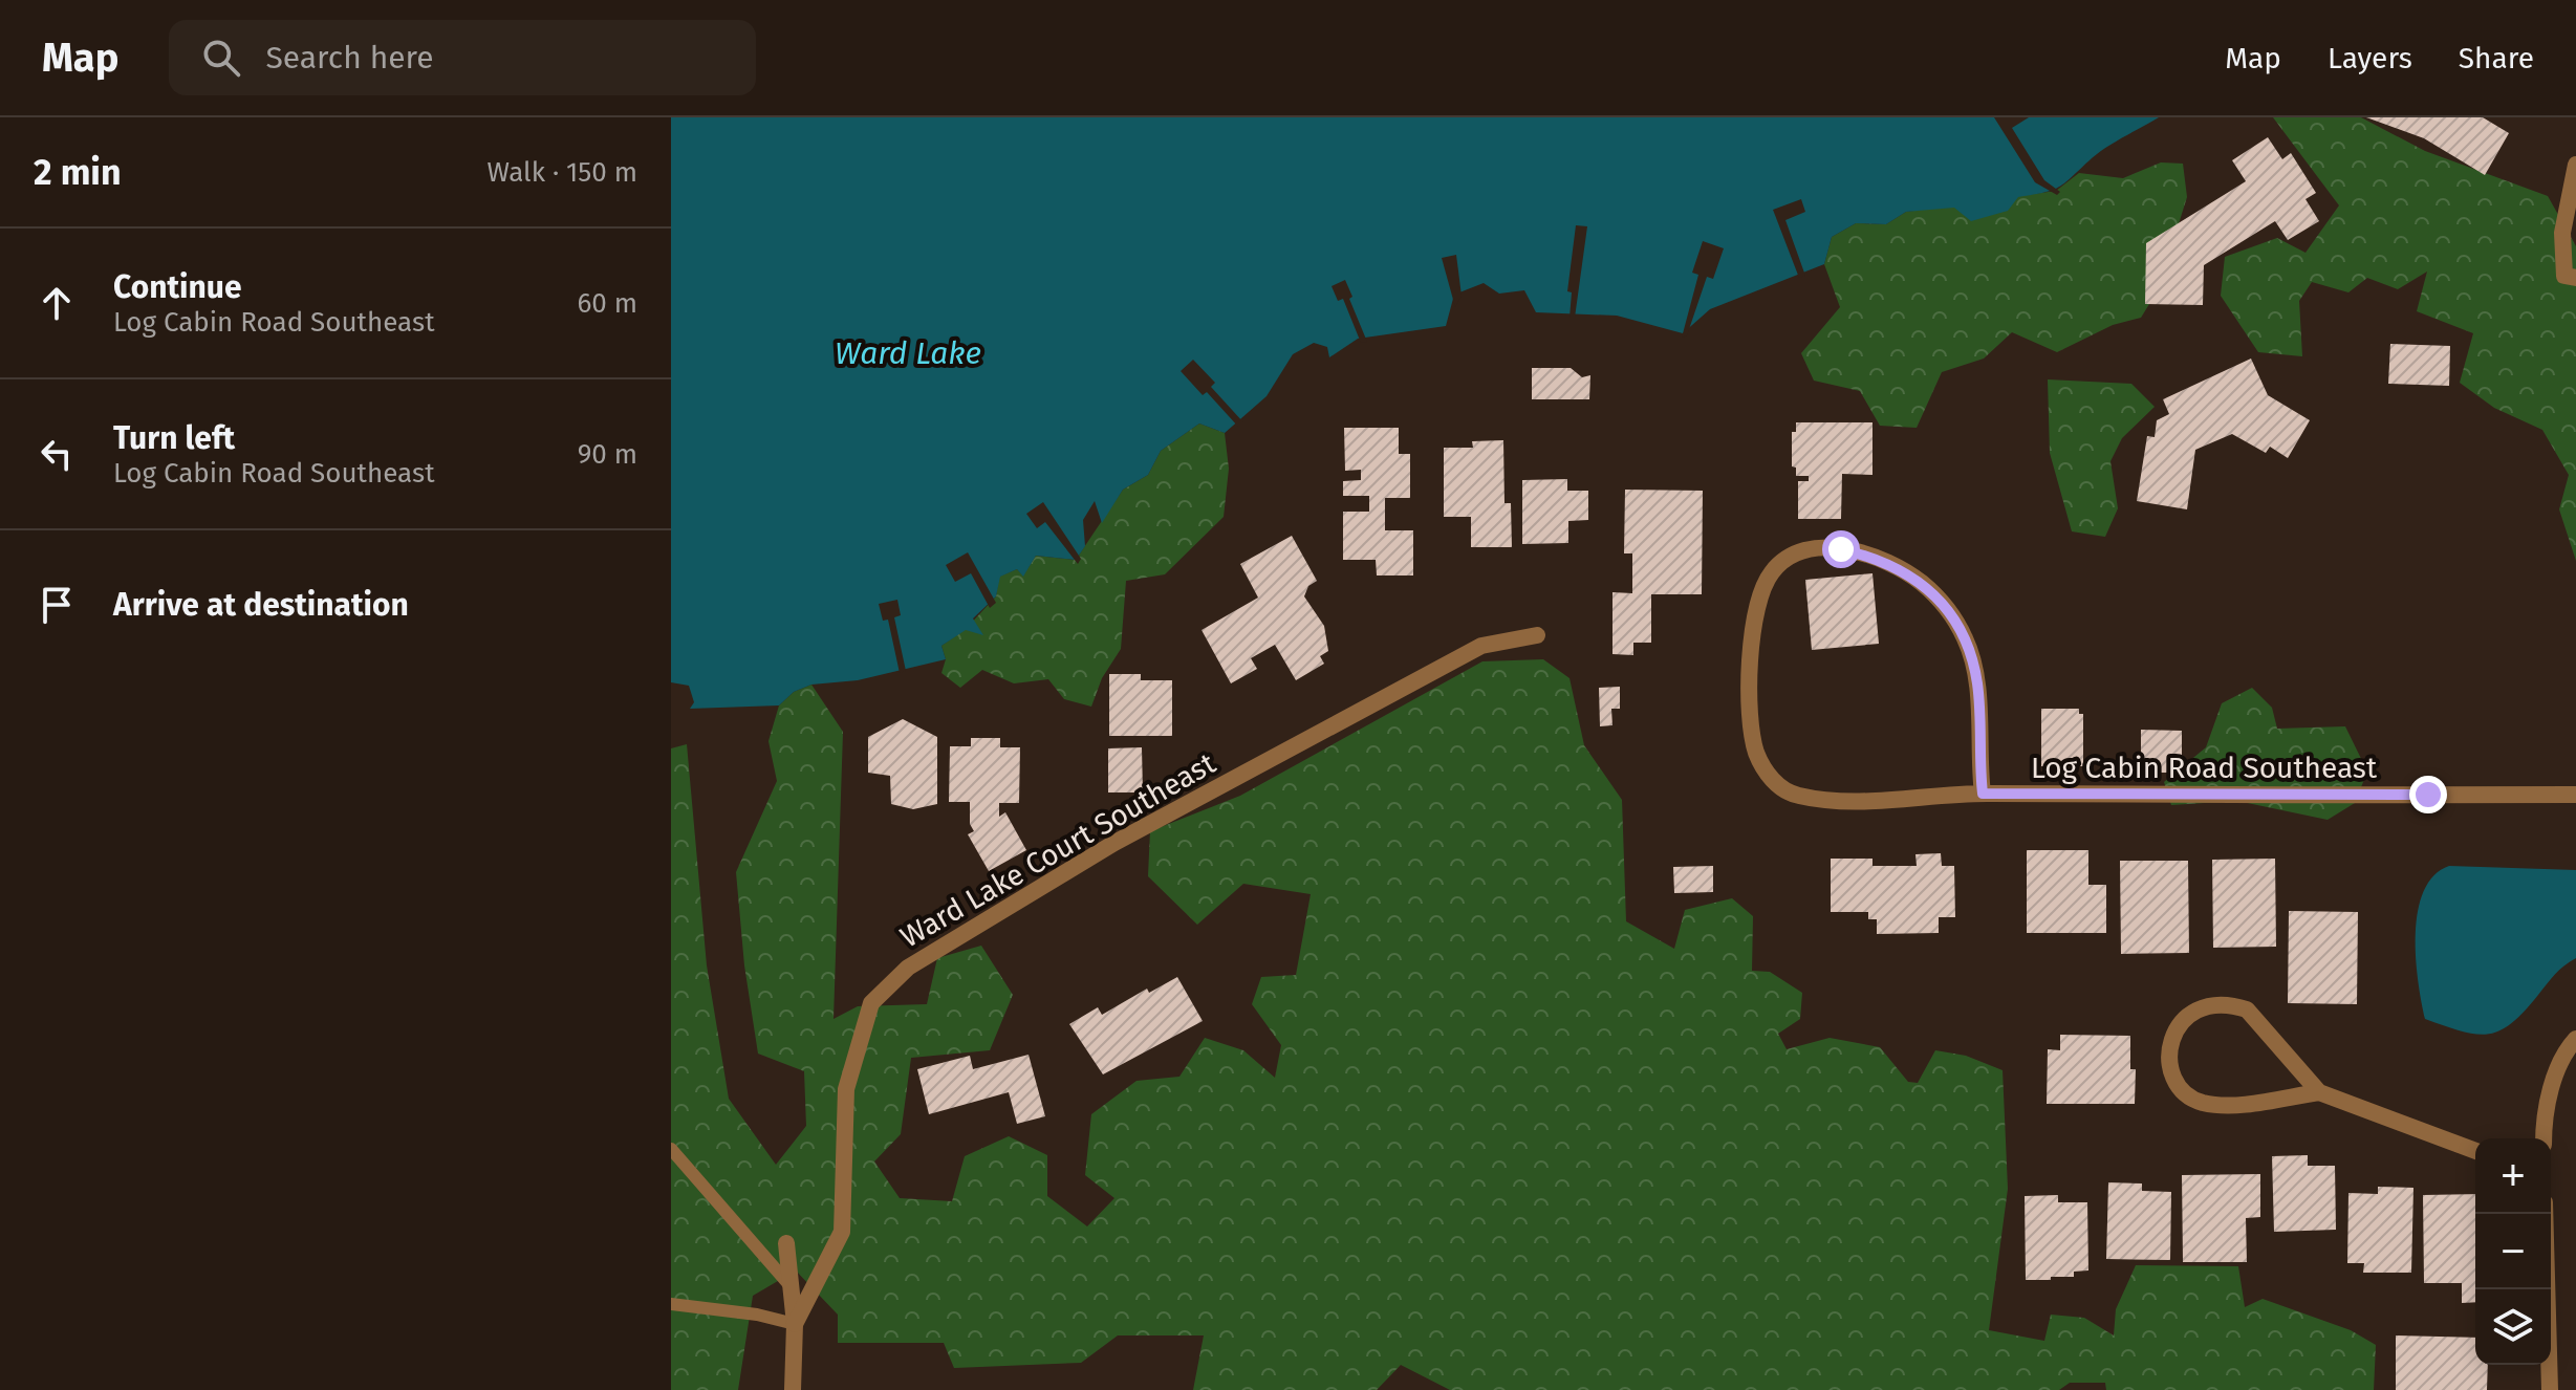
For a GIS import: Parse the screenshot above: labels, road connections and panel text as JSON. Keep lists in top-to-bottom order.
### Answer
{
  "streets": {
    "street": ["Log Cabin Road Southeast", "Ward Lake Court Southeast"]
  },
  "water": ["Ward Lake"],
  "page": {
    "header": "Map",
    "search": "Search here",
    "nav": ["Map", "Layers", "Share"],
    "heading": ["2 min", "Walk · 150 m"],
    "list": [
      ["Continue", "Log Cabin Road Southeast", "60 m"],
      ["Turn left", "Log Cabin Road Southeast", "90 m"],
      "Arrive at destination"
    ],
    "map_buttons": ["+", "−"]
  }
}
